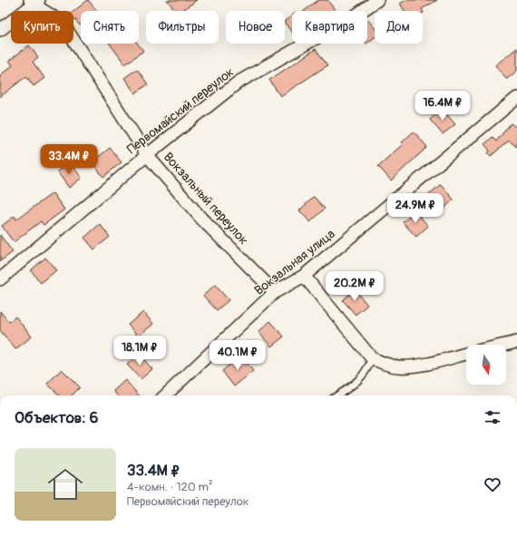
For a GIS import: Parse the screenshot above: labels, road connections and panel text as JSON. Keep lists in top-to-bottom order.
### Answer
{
  "streets": {
    "street": ["Первомайский переулок", "Вокзальный переулок", "Вокзальная улица"]
  },
  "crossings": [
    ["Первомайский переулок", "Вокзальный переулок"],
    ["Вокзальный переулок", "Вокзальная улица"]
  ],
  "north": "bottom",
  "page": {
    "chip": [
      "Купить",
      "Снять",
      "Фильтры",
      "Новое",
      "Квартира",
      "Дом"
    ],
    "price": [
      "16.4M ₽",
      "33.4M ₽",
      "24.9M ₽",
      "20.2M ₽",
      "18.1M ₽",
      "40.1M ₽"
    ],
    "heading": "Объектов: 6",
    "list": [
      {
        "name": "33.4M ₽",
        "note": "4-комн. · 120 m² · Первомайский переулок"
      }
    ]
  }
}
